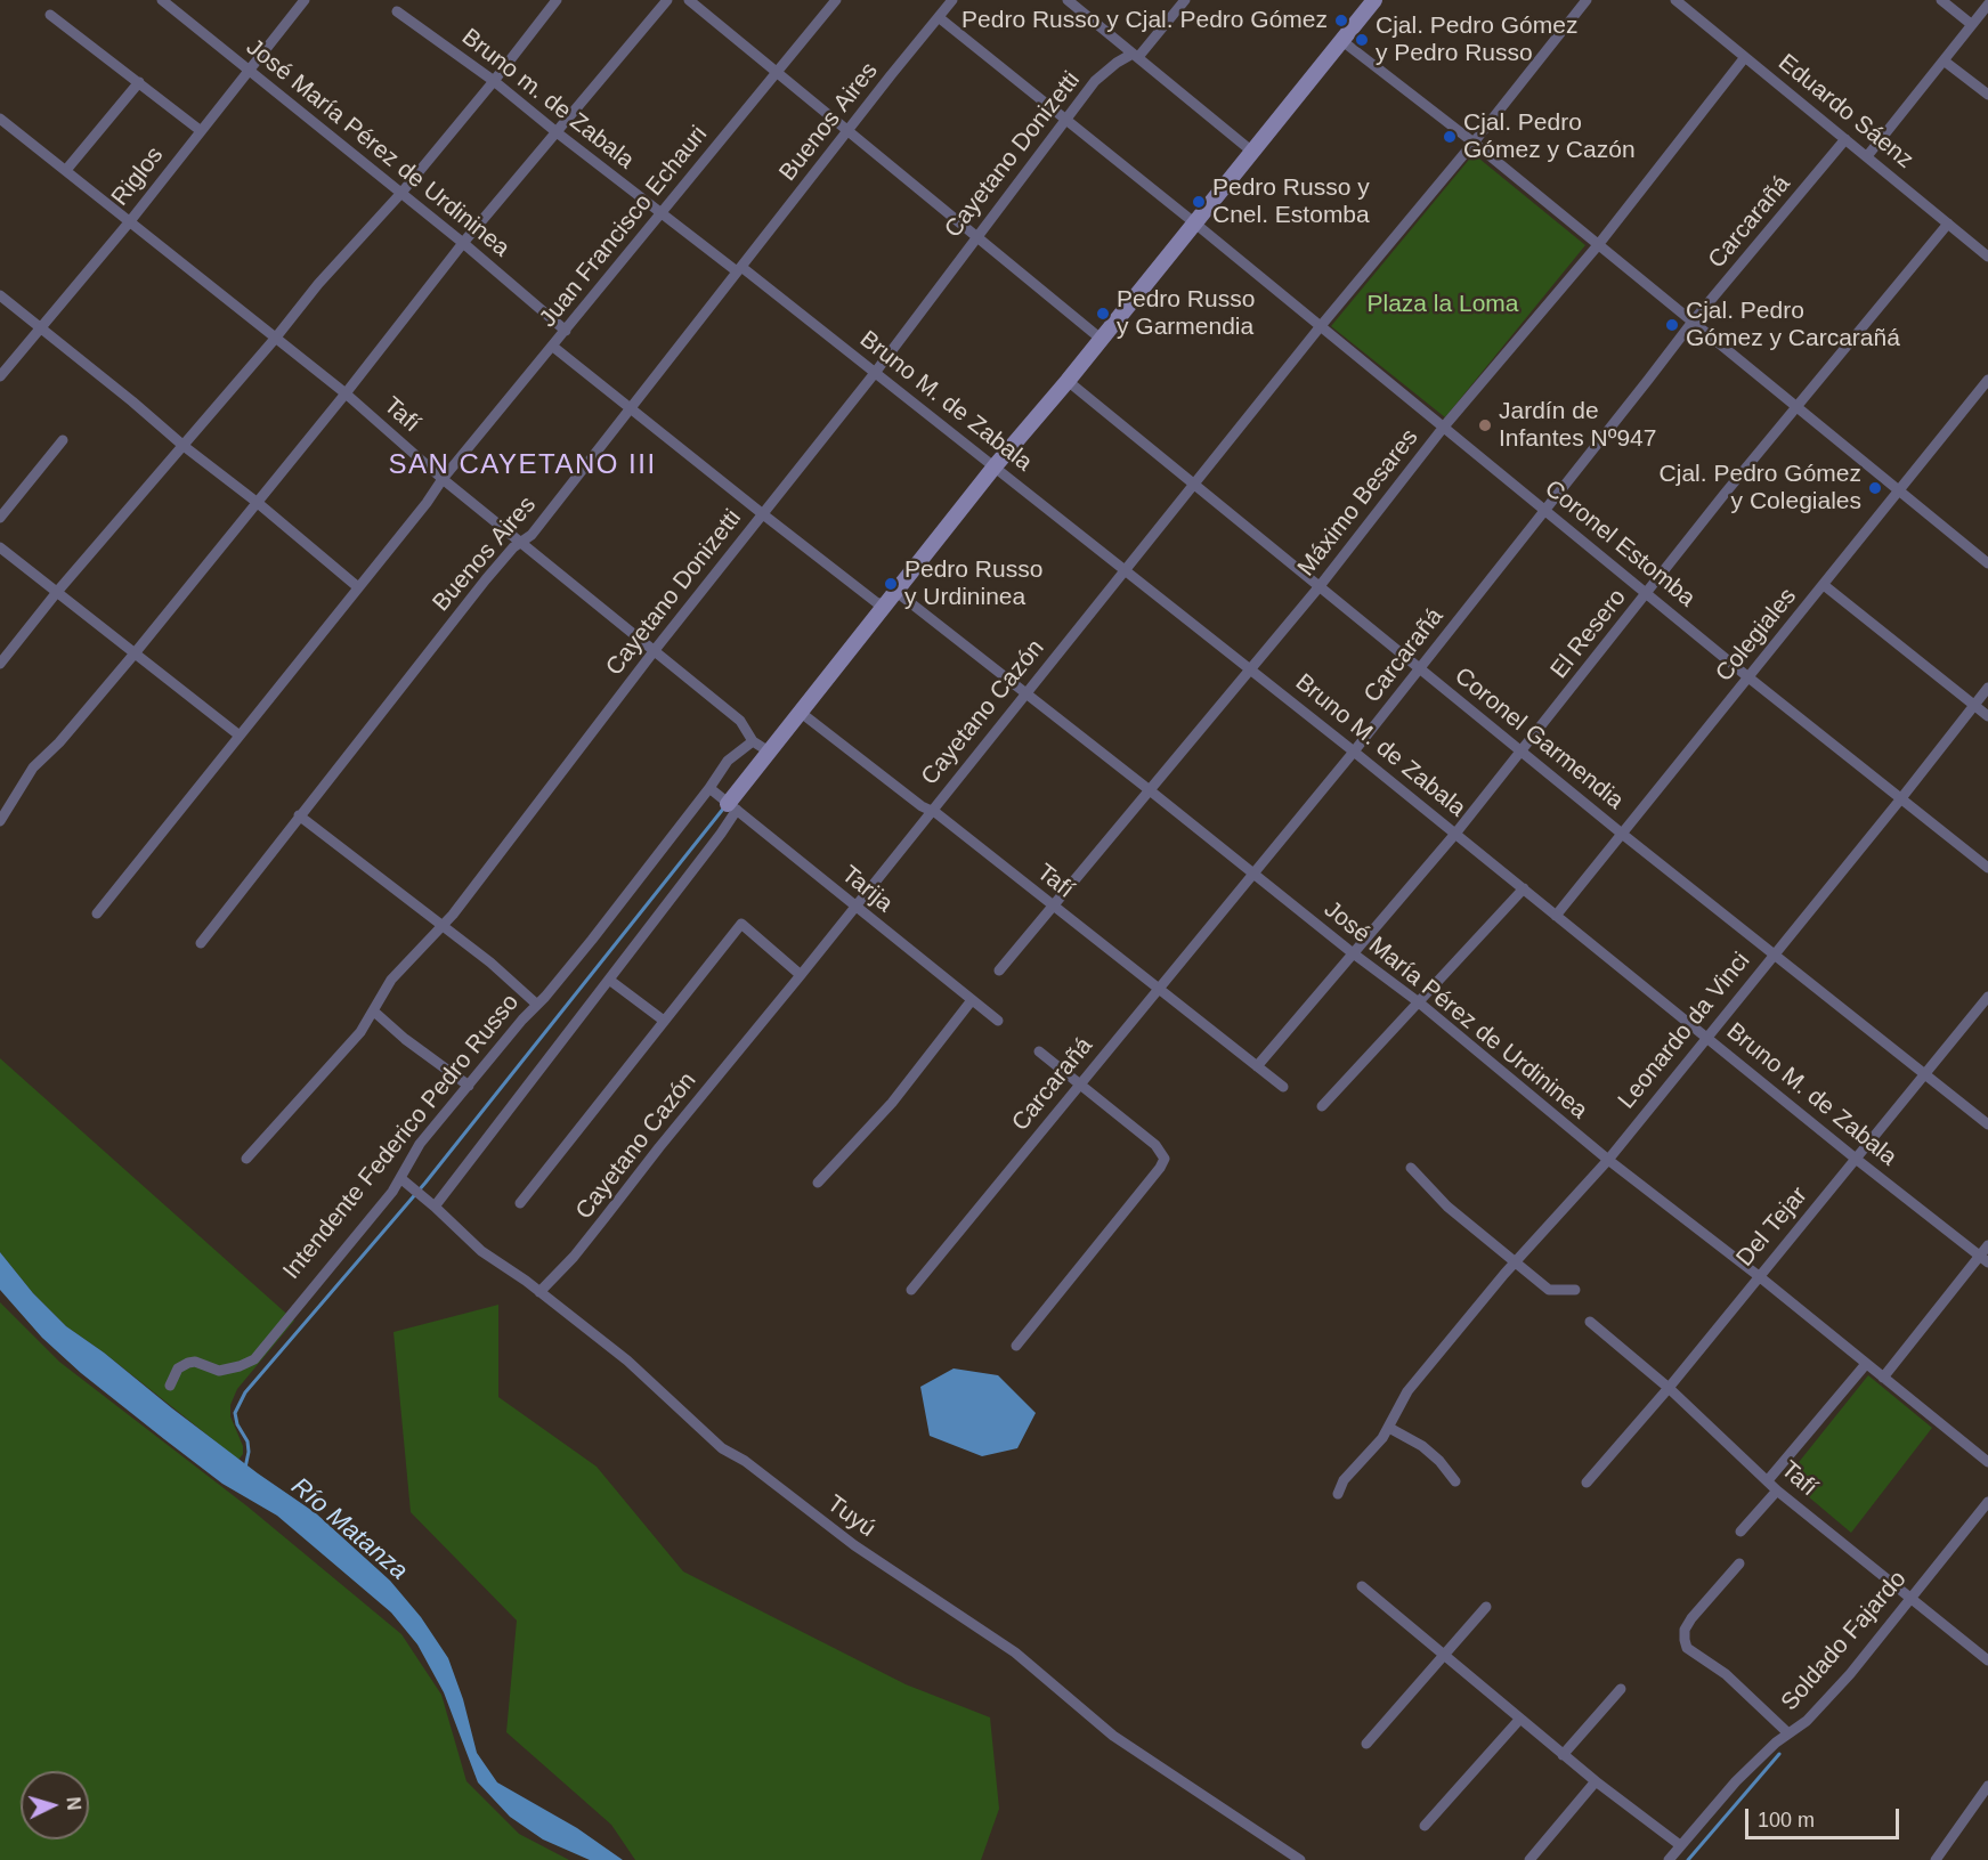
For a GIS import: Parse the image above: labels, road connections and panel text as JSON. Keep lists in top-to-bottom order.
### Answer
{
  "streets": {
    "street": [
      "Bruno m. de Zabala",
      "Eduardo Sáenz",
      "Buenos Aires",
      "José María Pérez de Urdininea",
      "Cayetano Donizetti",
      "Riglos",
      "Carcarañá",
      "Juan Francisco Echauri",
      "Bruno M. de Zabala",
      "Tafí",
      "Máximo Besares",
      "Coronel Estomba",
      "El Resero",
      "Colegiales",
      "Cayetano Cazón",
      "Coronel Garmendia",
      "Tarija",
      "Leonardo da Vinci",
      "Intendente Federico Pedro Russo",
      "Del Tejar",
      "Tuyú",
      "Soldado Fajardo"
    ]
  },
  "crossings": [
    ["Bruno m. de Zabala", "Buenos Aires"],
    ["Bruno m. de Zabala", "Juan Francisco Echauri"],
    ["Bruno m. de Zabala", "Bruno M. de Zabala"],
    ["Eduardo Sáenz", "Carcarañá"],
    ["Eduardo Sáenz", "Máximo Besares"],
    ["Eduardo Sáenz", "El Resero"],
    ["Buenos Aires", "Bruno M. de Zabala"],
    ["Buenos Aires", "Tafí"],
    ["Buenos Aires", "Coronel Estomba"],
    ["José María Pérez de Urdininea", "Riglos"],
    ["José María Pérez de Urdininea", "Carcarañá"],
    ["José María Pérez de Urdininea", "Juan Francisco Echauri"],
    ["José María Pérez de Urdininea", "Máximo Besares"],
    ["José María Pérez de Urdininea", "El Resero"],
    ["José María Pérez de Urdininea", "Cayetano Cazón"],
    ["José María Pérez de Urdininea", "Leonardo da Vinci"],
    ["José María Pérez de Urdininea", "Del Tejar"],
    ["Cayetano Donizetti", "Bruno M. de Zabala"],
    ["Cayetano Donizetti", "Tafí"],
    ["Cayetano Donizetti", "Coronel Estomba"],
    ["Riglos", "Tafí"],
    ["Carcarañá", "Bruno M. de Zabala"],
    ["Carcarañá", "Tafí"],
    ["Carcarañá", "Coronel Estomba"],
    ["Carcarañá", "Coronel Garmendia"],
    ["Juan Francisco Echauri", "Tafí"],
    ["Bruno M. de Zabala", "Máximo Besares"],
    ["Bruno M. de Zabala", "El Resero"],
    ["Bruno M. de Zabala", "Colegiales"],
    ["Bruno M. de Zabala", "Cayetano Cazón"],
    ["Bruno M. de Zabala", "Leonardo da Vinci"],
    ["Bruno M. de Zabala", "Del Tejar"],
    ["Tafí", "Máximo Besares"],
    ["Tafí", "El Resero"],
    ["Tafí", "Cayetano Cazón"],
    ["Tafí", "Intendente Federico Pedro Russo"],
    ["Tafí", "Del Tejar"],
    ["Tafí", "Soldado Fajardo"],
    ["Máximo Besares", "Coronel Estomba"],
    ["Máximo Besares", "Coronel Garmendia"],
    ["Coronel Estomba", "El Resero"],
    ["Coronel Estomba", "Colegiales"],
    ["Coronel Estomba", "Cayetano Cazón"],
    ["Coronel Estomba", "Leonardo da Vinci"],
    ["El Resero", "Coronel Garmendia"],
    ["Colegiales", "Coronel Garmendia"],
    ["Cayetano Cazón", "Coronel Garmendia"],
    ["Cayetano Cazón", "Tarija"],
    ["Cayetano Cazón", "Tuyú"],
    ["Coronel Garmendia", "Leonardo da Vinci"],
    ["Coronel Garmendia", "Del Tejar"],
    ["Tarija", "Intendente Federico Pedro Russo"],
    ["Intendente Federico Pedro Russo", "Tuyú"]
  ],
  "districts": ["SAN CAYETANO III"],
  "water": ["Río Matanza"],
  "parks": ["Plaza la Loma"],
  "places": [
    "Pedro Russo y Cjal. Pedro Gómez",
    "Cjal. Pedro Gómez y Pedro Russo",
    "Cjal. Pedro Gómez y Cazón",
    "Pedro Russo y Cnel. Estomba",
    "Pedro Russo y Garmendia",
    "Cjal. Pedro Gómez y Carcarañá",
    "Jardín de Infantes Nº947",
    "Cjal. Pedro Gómez y Colegiales",
    "Pedro Russo y Urdininea"
  ],
  "scale_bar": "100 m",
  "north": "right"
}
